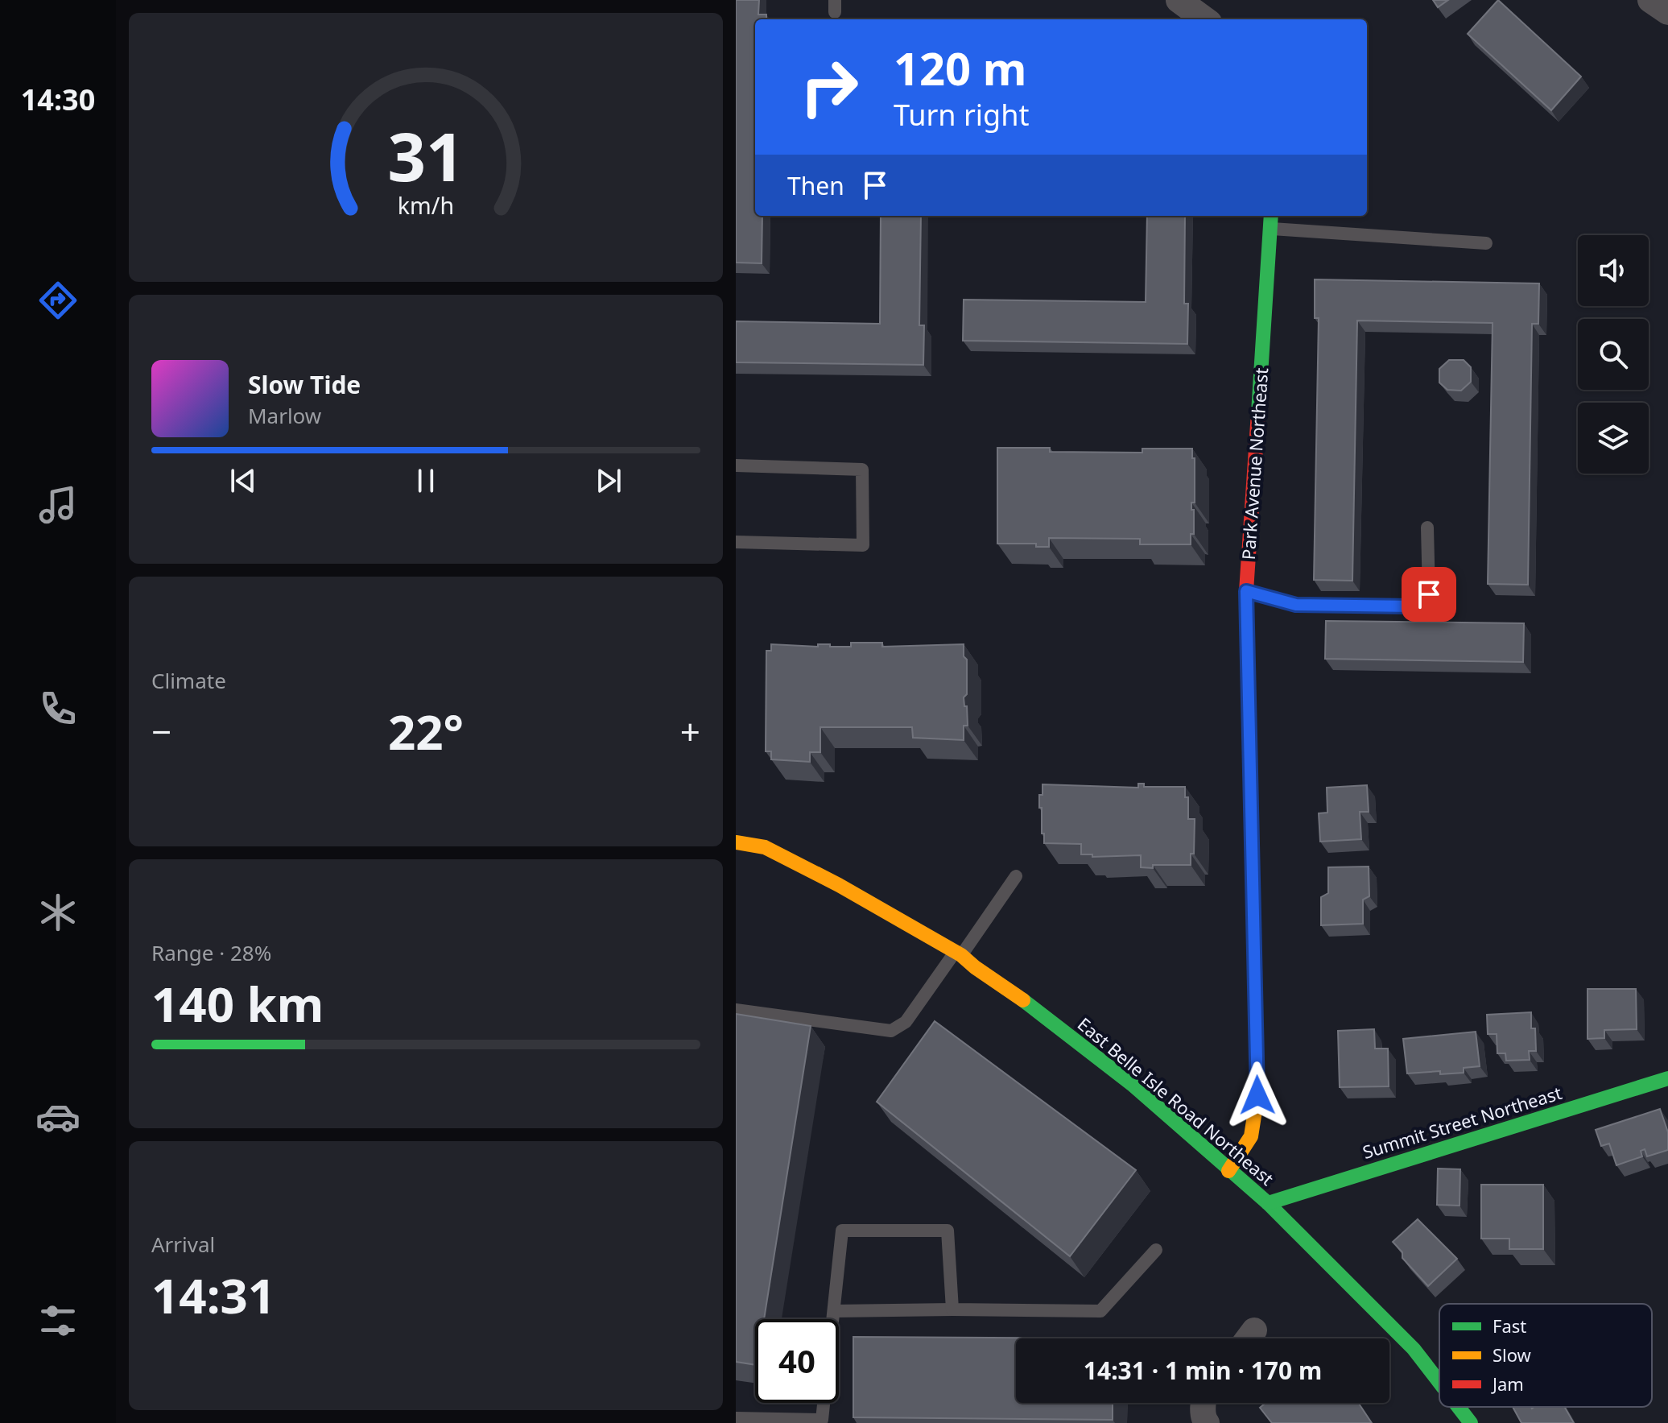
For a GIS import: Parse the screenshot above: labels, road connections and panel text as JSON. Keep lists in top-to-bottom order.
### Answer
{
  "streets": {
    "street": ["Park Avenue Northeast", "East Belle Isle Road Northeast", "Summit Street Northeast"]
  },
  "crossings": [
    ["Park Avenue Northeast", "East Belle Isle Road Northeast"],
    ["East Belle Isle Road Northeast", "Summit Street Northeast"]
  ],
  "legend": ["Fast", "Slow", "Jam"],
  "page": {
    "tabs": "14:30",
    "turn": ["120 m", "Turn right"],
    "then": "Then",
    "song": ["Slow Tide", "Marlow"],
    "tile": [
      "Climate",
      ["Range · 28%", "140 km"],
      ["Arrival", "14:31"]
    ],
    "heat": ["−", "22°", "+"],
    "limit": "40",
    "trip": "14:31 · 1 min · 170 m",
    "gauge": ["31", "km/h"]
  }
}
